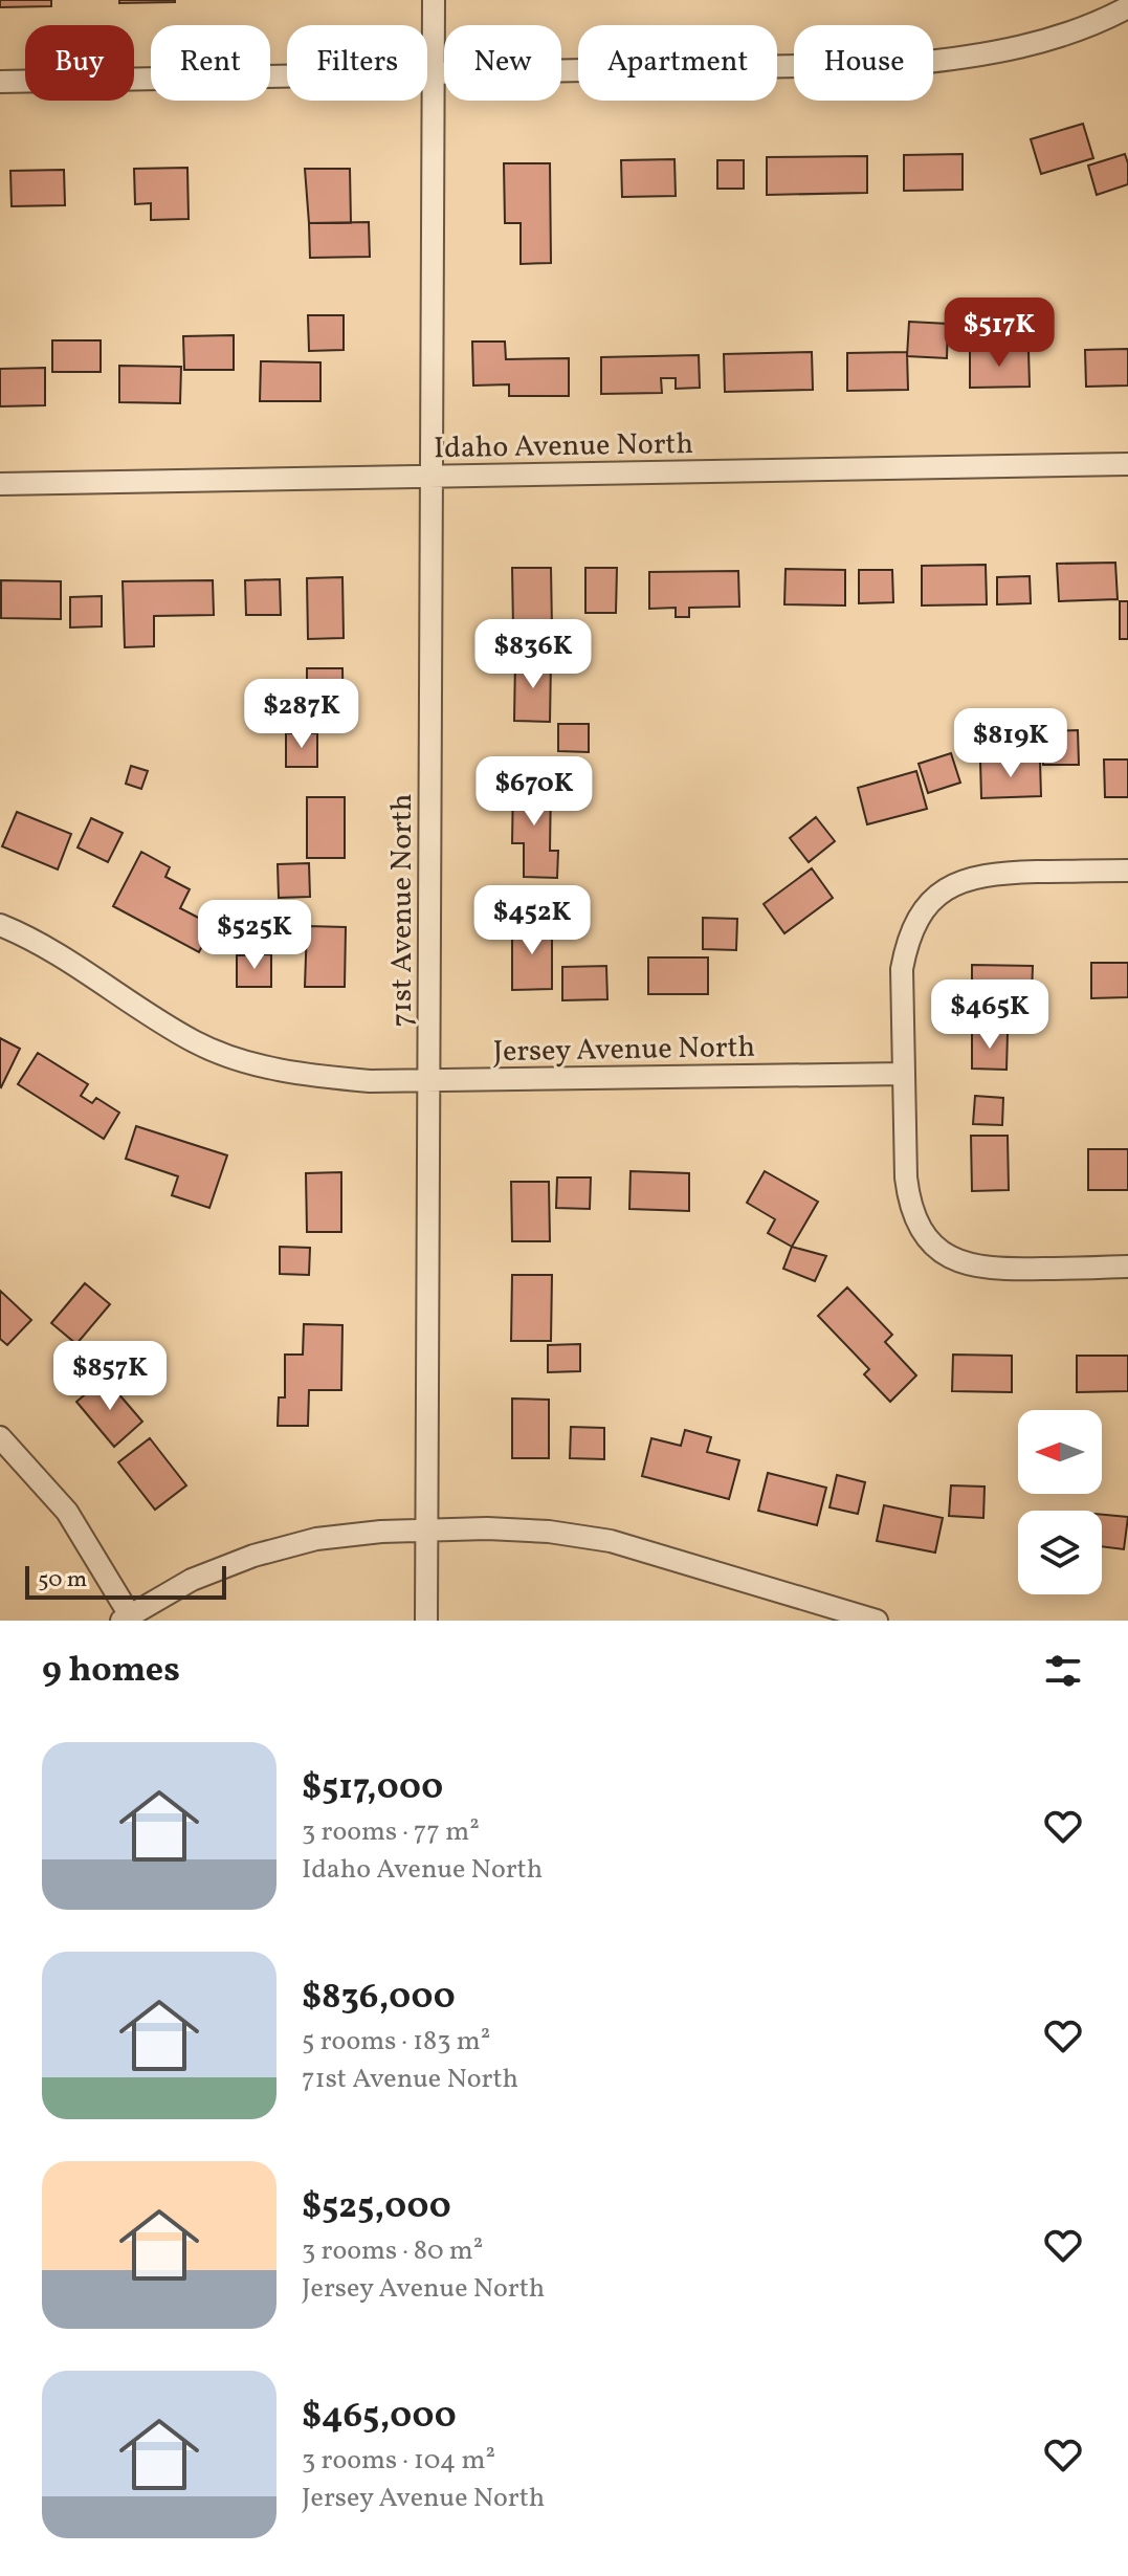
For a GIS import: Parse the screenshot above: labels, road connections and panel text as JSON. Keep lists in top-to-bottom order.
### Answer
{
  "streets": {
    "street": ["Idaho Avenue North", "71st Avenue North", "Jersey Avenue North"]
  },
  "crossings": [
    ["Idaho Avenue North", "71st Avenue North"],
    ["71st Avenue North", "Jersey Avenue North"]
  ],
  "scale_bar": "50 m",
  "north": "left",
  "page": {
    "chip": [
      "Buy",
      "Rent",
      "Filters",
      "New",
      "Apartment",
      "House"
    ],
    "price": [
      "$517K",
      "$836K",
      "$287K",
      "$819K",
      "$670K",
      "$452K",
      "$525K",
      "$465K",
      "$857K"
    ],
    "scale": "50 m",
    "heading": "9 homes",
    "list": [
      {
        "name": "$517,000",
        "note": "3 rooms · 77 m² · Idaho Avenue North"
      },
      {
        "name": "$836,000",
        "note": "5 rooms · 183 m² · 71st Avenue North"
      },
      {
        "name": "$525,000",
        "note": "3 rooms · 80 m² · Jersey Avenue North"
      },
      {
        "name": "$465,000",
        "note": "3 rooms · 104 m² · Jersey Avenue North"
      }
    ]
  }
}
